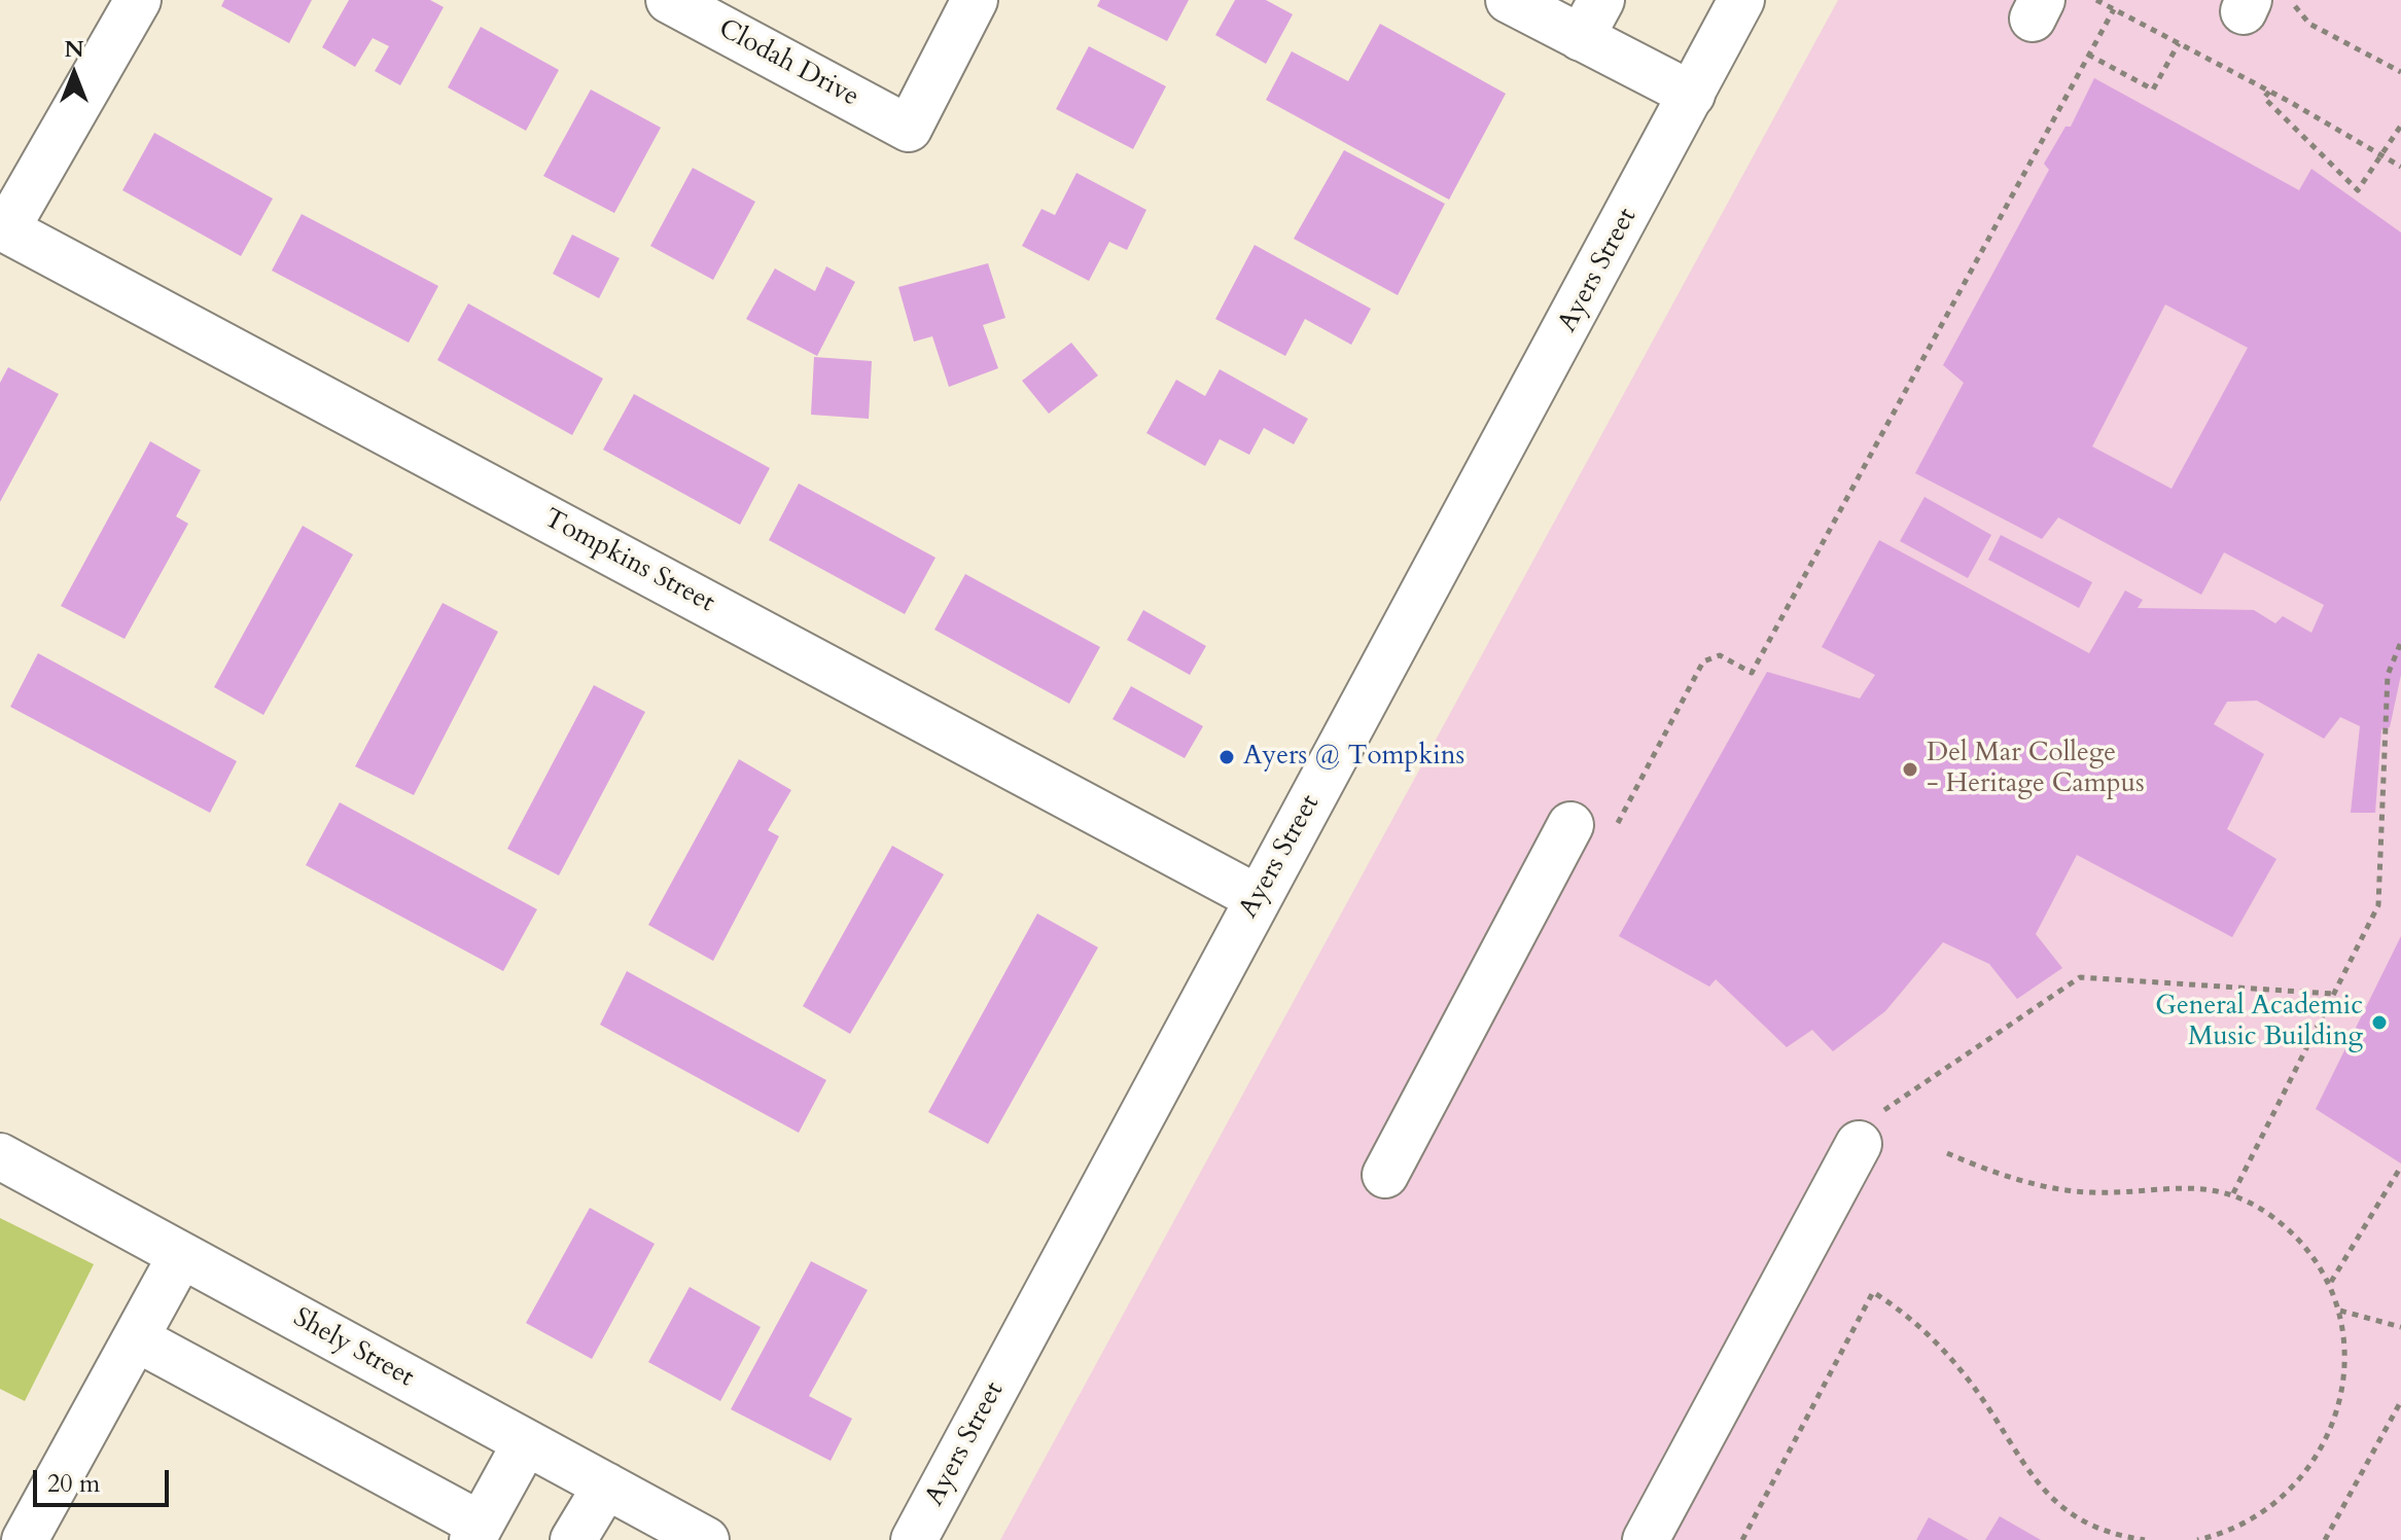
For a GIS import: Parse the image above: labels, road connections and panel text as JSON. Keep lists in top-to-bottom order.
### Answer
{
  "streets": {
    "street": [
      "Clodah Drive",
      "Ayers Street",
      "Tompkins Street",
      "Shely Street"
    ]
  },
  "crossings": [
    ["Ayers Street", "Tompkins Street"]
  ],
  "places": ["Ayers @ Tompkins", "Del Mar College - Heritage Campus", "General Academic Music Building"],
  "scale_bar": "20 m",
  "north": "top"
}
